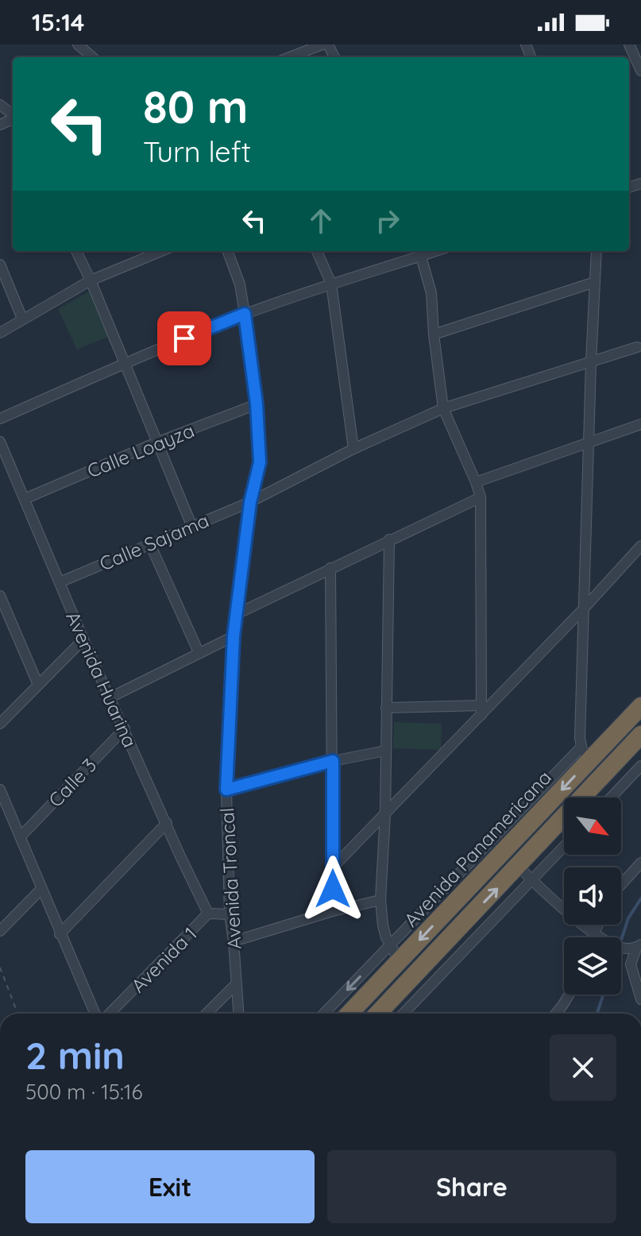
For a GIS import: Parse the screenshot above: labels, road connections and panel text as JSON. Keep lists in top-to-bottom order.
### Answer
{
  "streets": {
    "highway": ["Avenida Panamericana"],
    "street": [
      "Calle Loayza",
      "Calle Sajama",
      "Avenida Huarina",
      "Calle 3",
      "Avenida Troncal",
      "Avenida 1"
    ]
  },
  "crossings": [
    ["Calle Loayza", "Avenida Huarina"],
    ["Calle Loayza", "Avenida Troncal"],
    ["Calle Sajama", "Avenida Huarina"],
    ["Calle Sajama", "Avenida Troncal"],
    ["Avenida Huarina", "Calle 3"],
    ["Avenida Huarina", "Avenida 1"],
    ["Avenida Troncal", "Avenida 1"]
  ],
  "north": "bottom right",
  "page": {
    "status": "15:14",
    "turn": ["80 m", "Turn left"],
    "heading": ["2 min", "500 m · 15:16"],
    "buttons": ["Exit", "Share"]
  }
}
